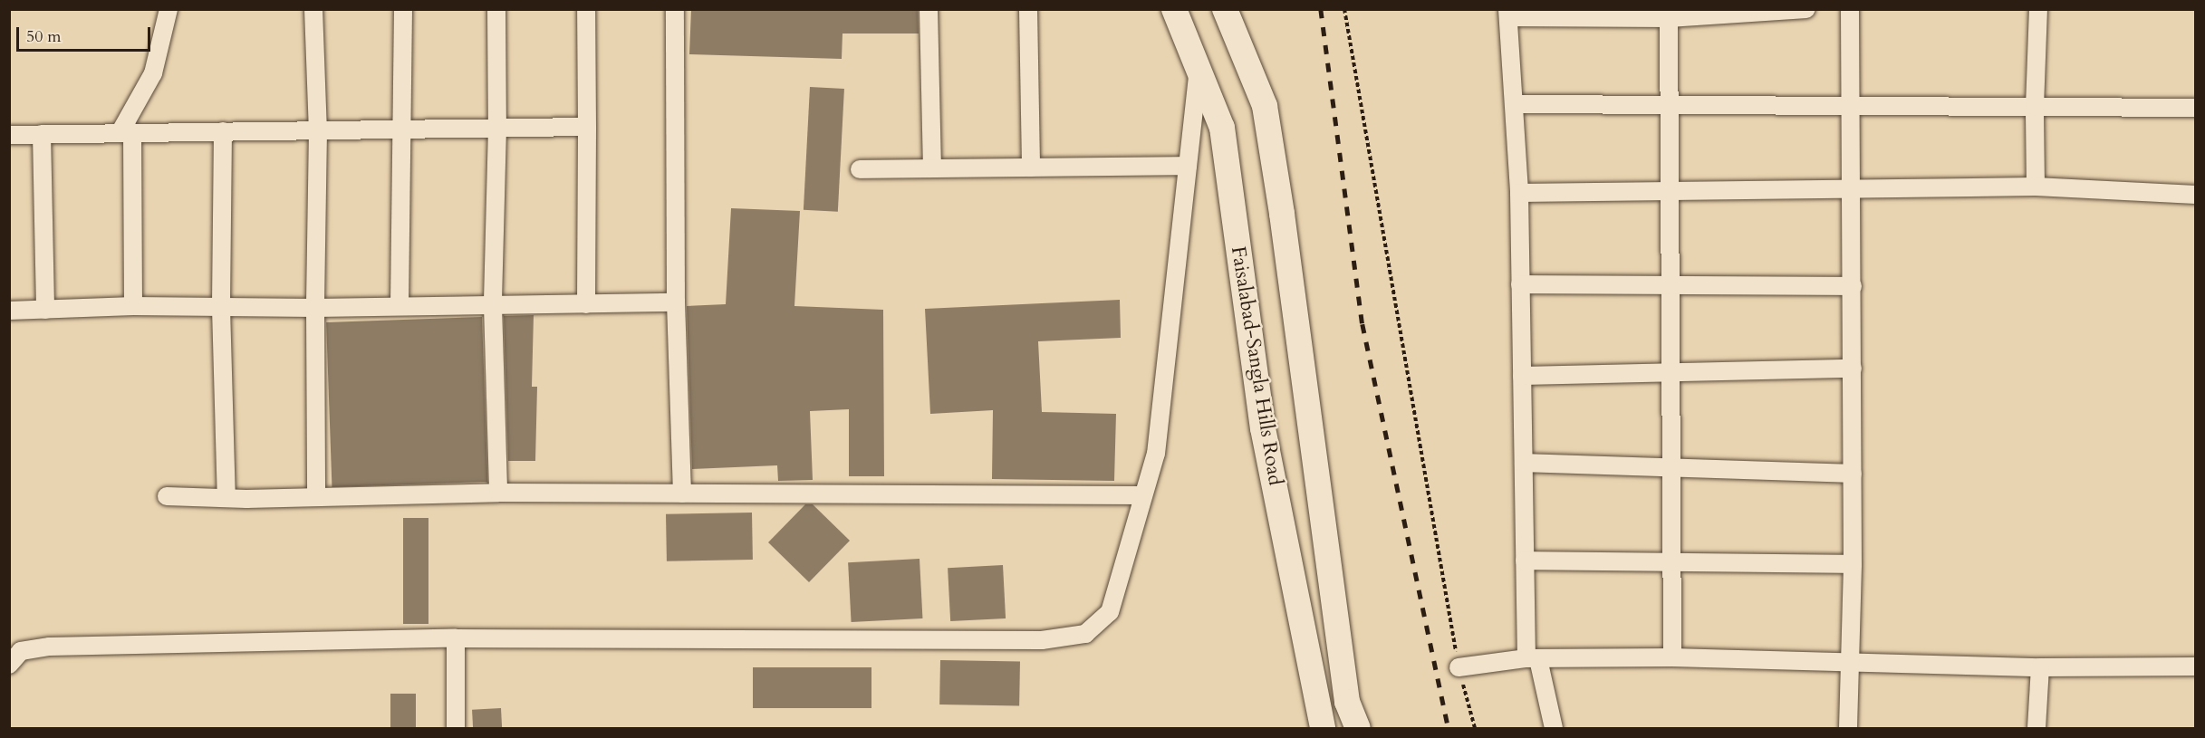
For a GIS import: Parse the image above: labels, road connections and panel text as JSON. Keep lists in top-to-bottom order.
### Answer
{
  "streets": {
    "main road": ["Faisalabad-Sangla Hills Road"]
  },
  "scale_bar": "50 m"
}
